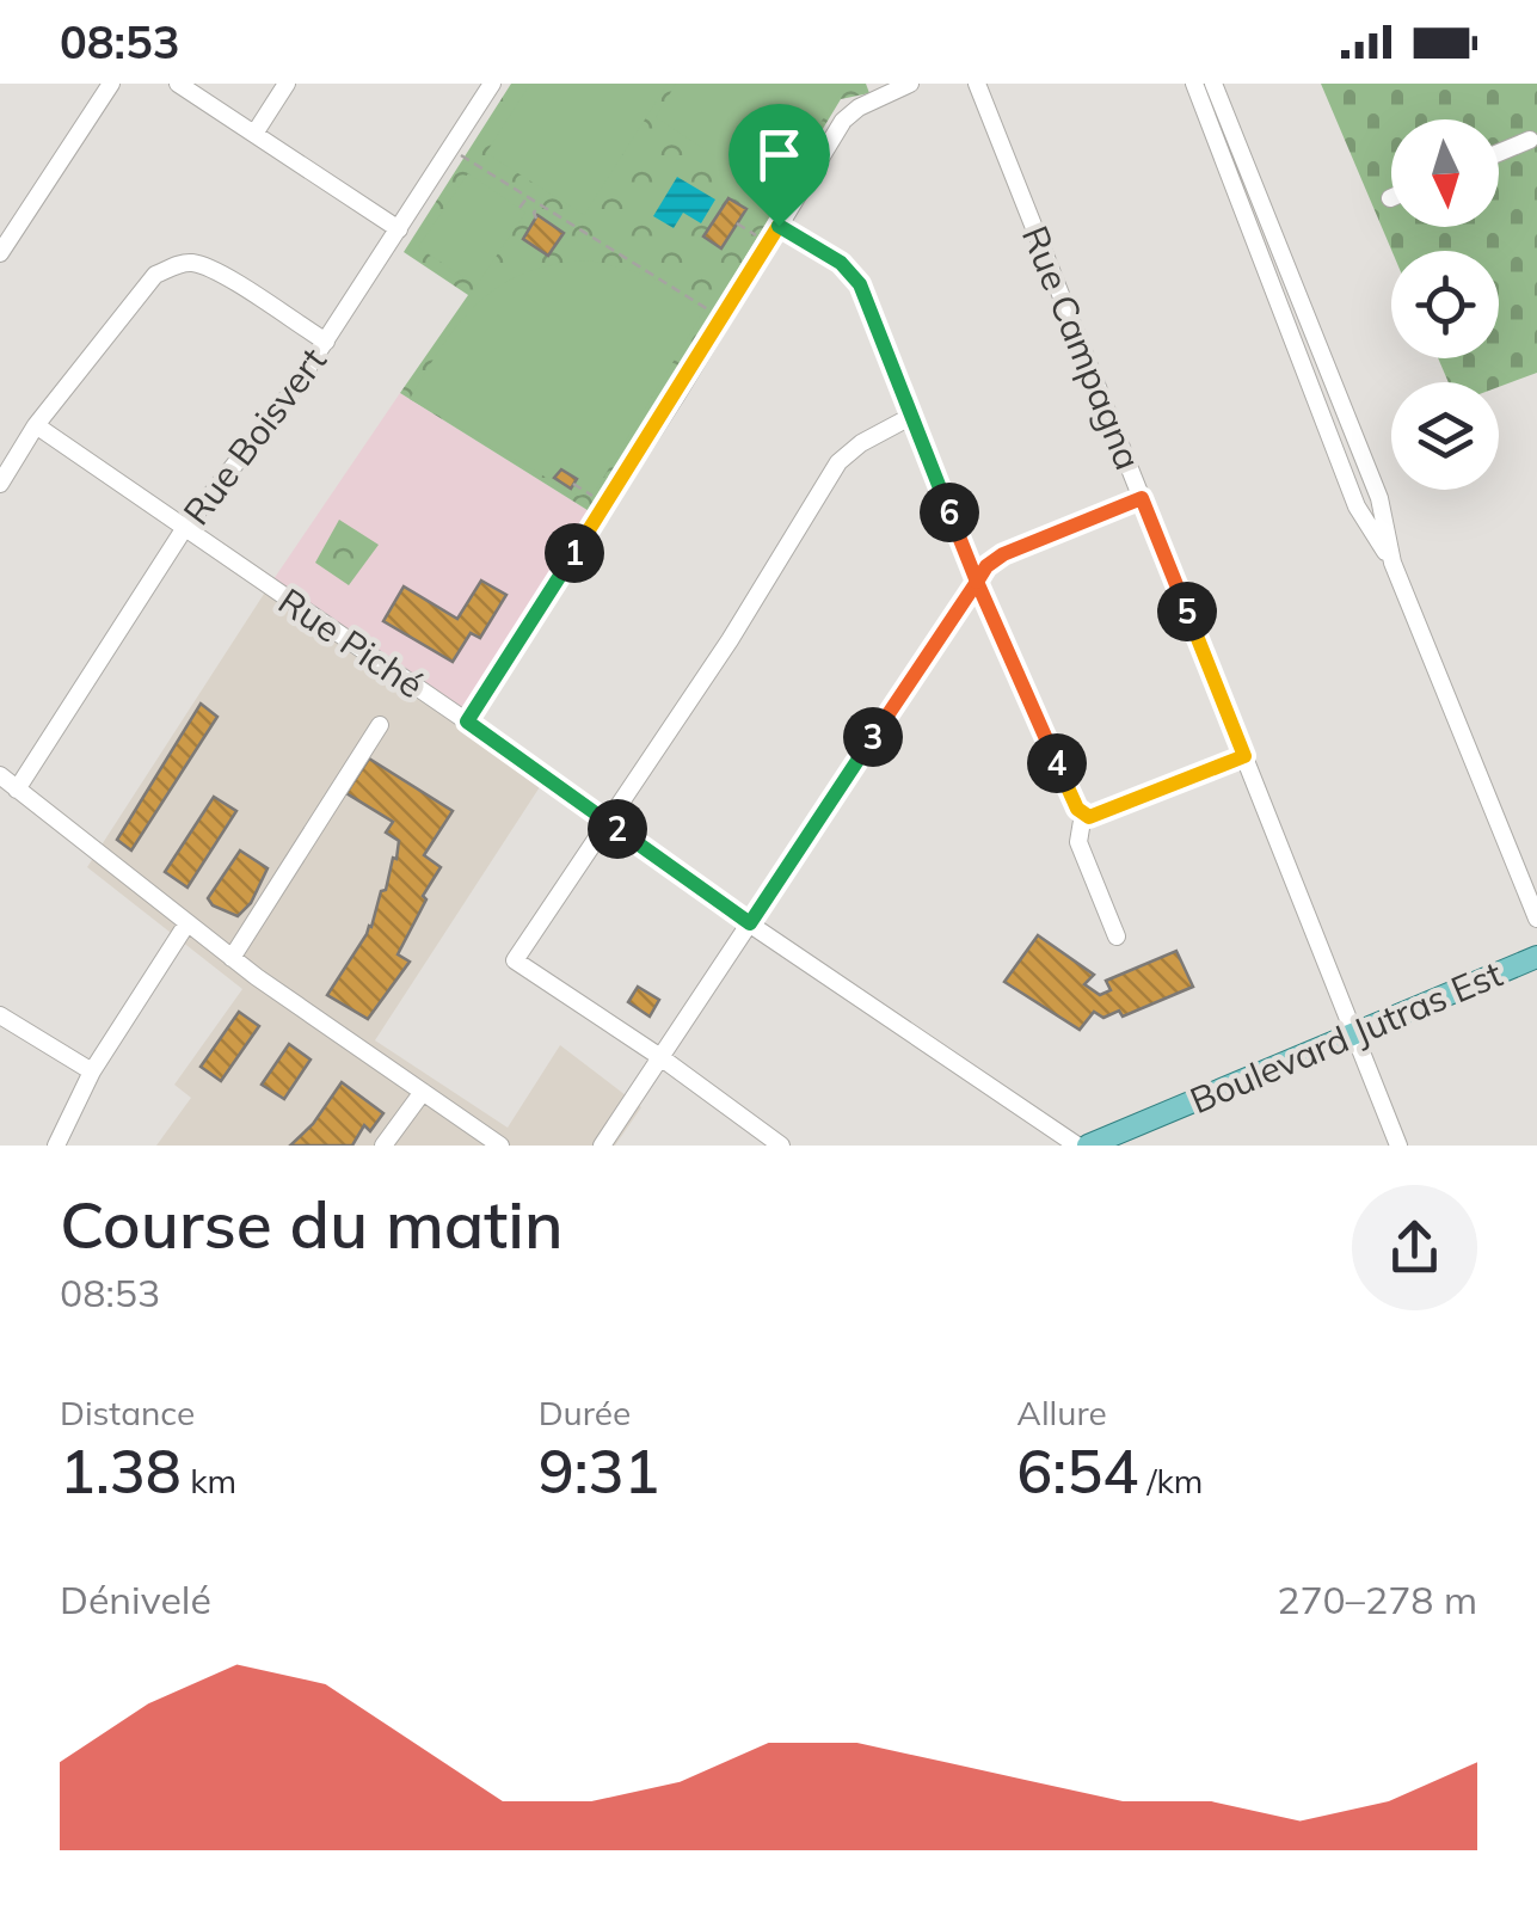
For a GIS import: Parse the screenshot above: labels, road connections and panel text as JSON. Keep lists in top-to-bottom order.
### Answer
{
  "streets": {
    "main road": ["Boulevard Jutras Est"],
    "street": ["Rue Campagna", "Rue Boisvert", "Rue Piché"]
  },
  "crossings": [
    ["Rue Campagna", "Boulevard Jutras Est"],
    ["Rue Boisvert", "Rue Piché"]
  ],
  "north": "bottom",
  "page": {
    "status": "08:53",
    "pins": [
      "6",
      "1",
      "5",
      "3",
      "4",
      "2"
    ],
    "heading": ["Course du matin", "08:53"],
    "stats": [
      ["Distance", "1.38 km"],
      ["Durée", "9:31"],
      ["Allure", "6:54 /km"]
    ],
    "chart": ["Dénivelé", "270–278 m"]
  }
}
